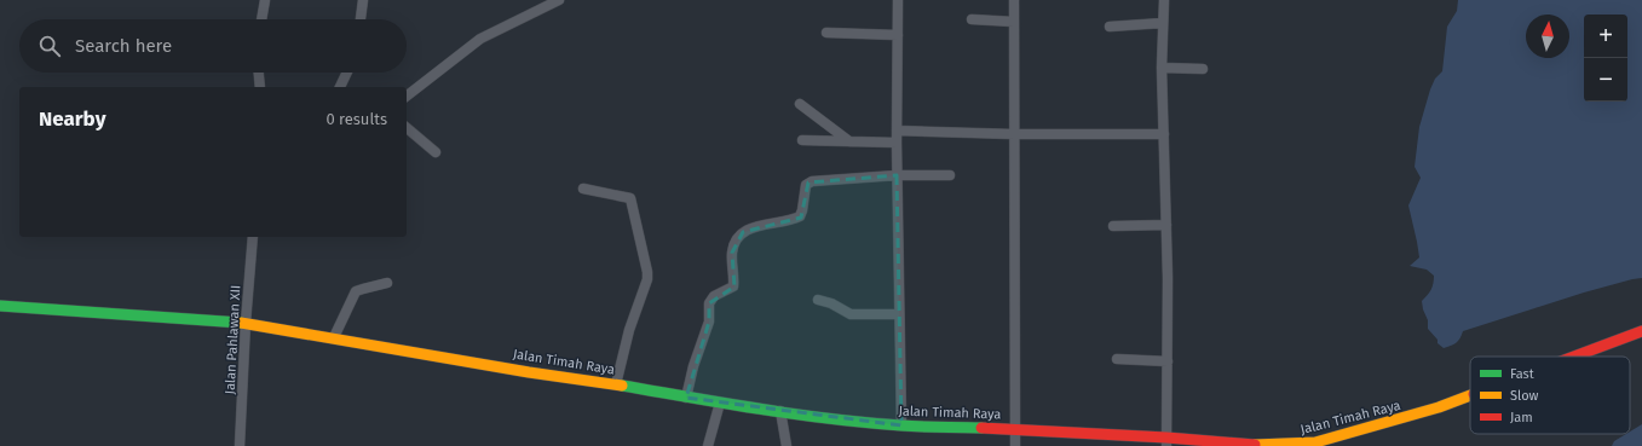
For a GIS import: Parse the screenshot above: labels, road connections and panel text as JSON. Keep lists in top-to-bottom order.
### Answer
{
  "streets": {
    "street": ["Jalan Pahlawan XII", "Jalan Timah Raya"]
  },
  "crossings": [
    ["Jalan Pahlawan XII", "Jalan Timah Raya"]
  ],
  "legend": ["Fast", "Slow", "Jam"],
  "north": "top",
  "page": {
    "map_buttons": ["+", "−"],
    "search": "Search here",
    "heading": ["Nearby", "0 results"]
  }
}
